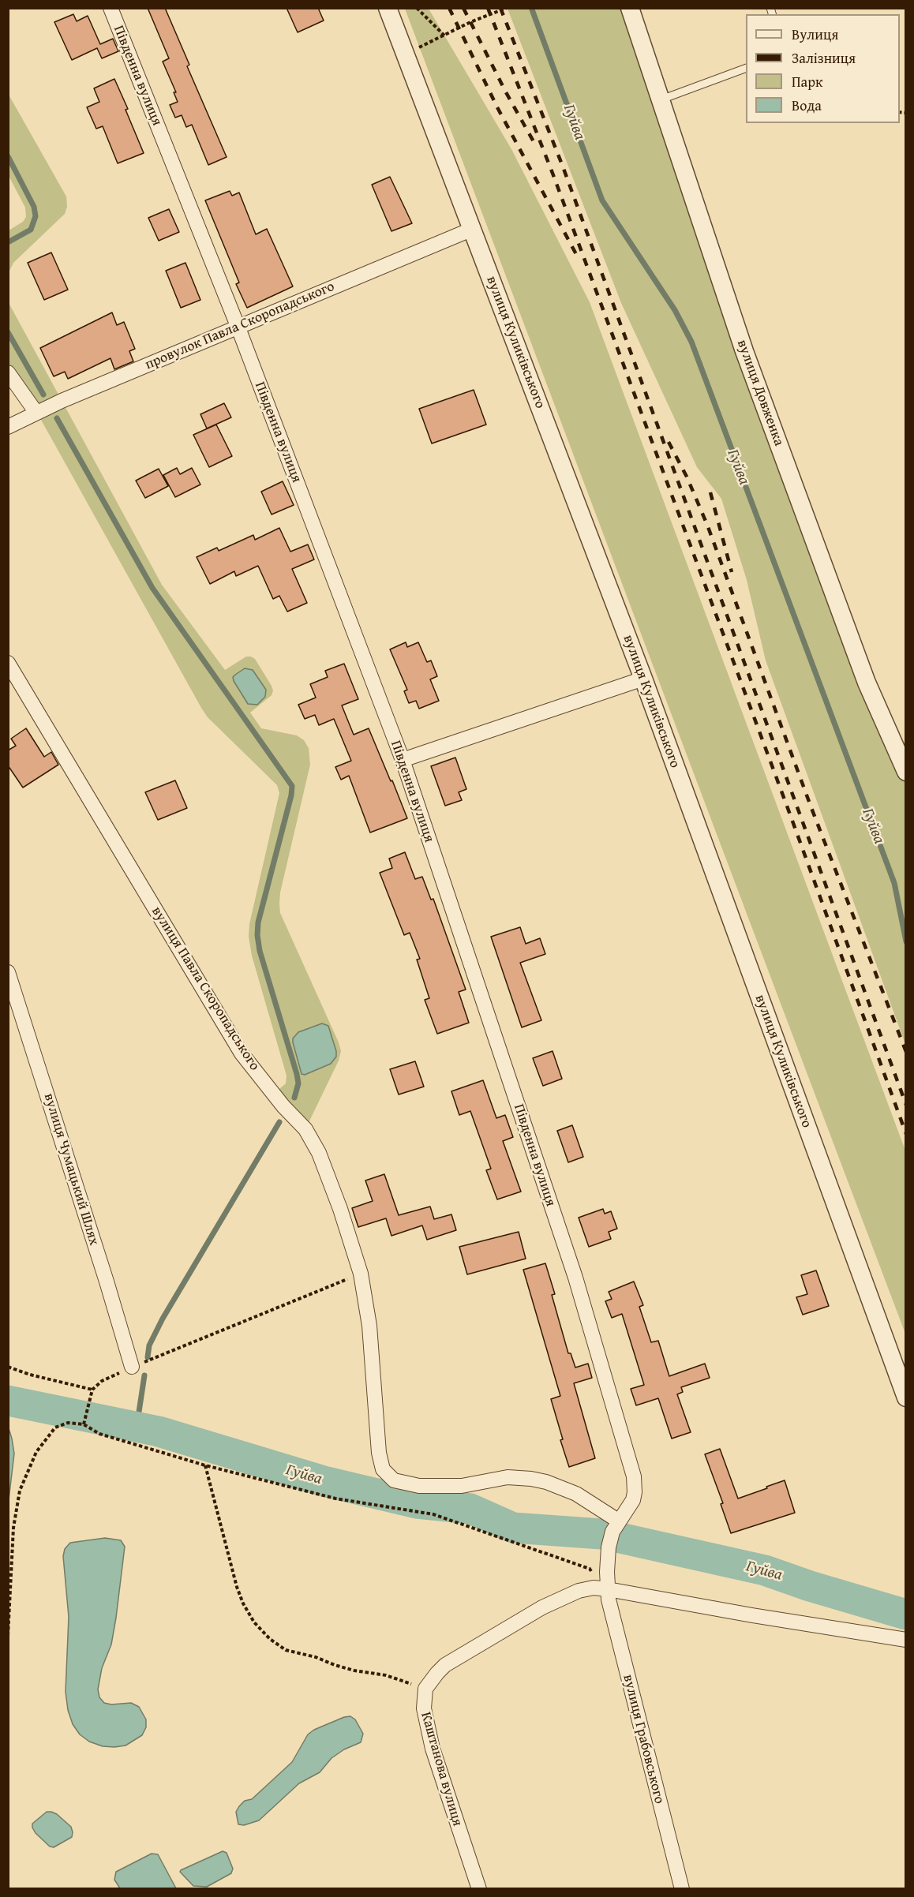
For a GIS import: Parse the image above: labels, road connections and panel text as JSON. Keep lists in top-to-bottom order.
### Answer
{
  "streets": {
    "street": [
      "Південна вулиця",
      "провулок Павла Скоропадського",
      "вулиця Куликівського",
      "вулиця Довженка",
      "вулиця Павла Скоропадського",
      "вулиця Чумацький Шлях",
      "вулиця Грабовського",
      "Каштанова вулиця"
    ]
  },
  "crossings": [
    ["Південна вулиця", "провулок Павла Скоропадського"],
    ["Південна вулиця", "вулиця Павла Скоропадського"],
    ["Південна вулиця", "вулиця Грабовського"],
    ["провулок Павла Скоропадського", "вулиця Куликівського"]
  ],
  "water": ["Гуйва"],
  "legend": [
    "Вулиця",
    "Залізниця",
    "Парк",
    "Вода"
  ]
}
